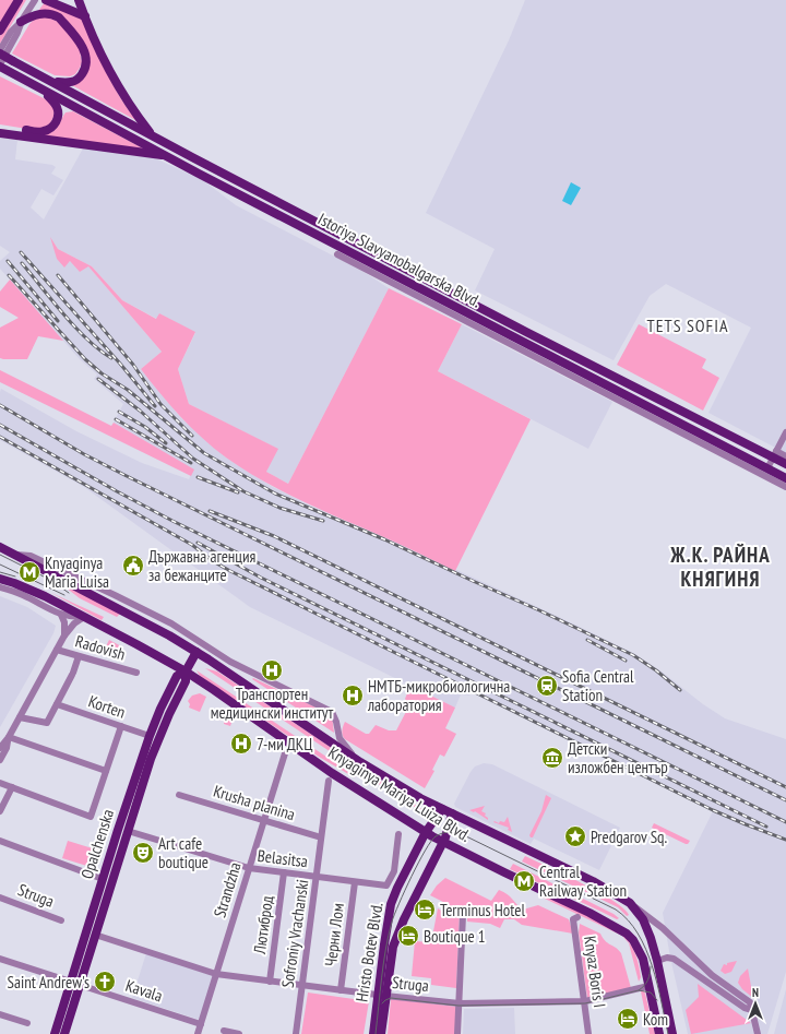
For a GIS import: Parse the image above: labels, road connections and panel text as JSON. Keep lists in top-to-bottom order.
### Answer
{
  "streets": {
    "main road": [
      "Istoriya Slavyanobalgarska Blvd.",
      "Knyaginya Mariya Luiza Blvd.",
      "Opalchenska",
      "Hristo Botev Blvd."
    ],
    "street": [
      "Radovish",
      "Korten",
      "Krusha planina",
      "Belasitsa",
      "Strandzha",
      "Struga",
      "Лютиброд",
      "Sofroniy Vrachanski",
      "Черни Лом",
      "Knyaz Boris I",
      "Kavala"
    ]
  },
  "crossings": [
    ["Korten", "Opalchenska"],
    ["Knyaginya Mariya Luiza Blvd.", "Opalchenska"],
    ["Knyaginya Mariya Luiza Blvd.", "Struga"],
    ["Knyaginya Mariya Luiza Blvd.", "Hristo Botev Blvd."],
    ["Krusha planina", "Strandzha"],
    ["Krusha planina", "Sofroniy Vrachanski"],
    ["Opalchenska", "Belasitsa"],
    ["Opalchenska", "Struga"],
    ["Opalchenska", "Kavala"],
    ["Belasitsa", "Strandzha"],
    ["Belasitsa", "Лютиброд"],
    ["Belasitsa", "Sofroniy Vrachanski"],
    ["Belasitsa", "Черни Лом"],
    ["Belasitsa", "Hristo Botev Blvd."],
    ["Strandzha", "Struga"],
    ["Strandzha", "Kavala"],
    ["Struga", "Лютиброд"],
    ["Struga", "Sofroniy Vrachanski"],
    ["Struga", "Черни Лом"],
    ["Struga", "Hristo Botev Blvd."],
    ["Struga", "Knyaz Boris I"]
  ],
  "districts": ["TETS SOFIA", "Ж.К. РАЙНА КНЯГИНЯ"],
  "places": {
    "public building": ["Държавна агенция за бежанците"],
    "metro station": ["Knyaginya Maria Luisa", "Central Railway Station"],
    "hospital": ["Транспортен медицински институт", "НМТБ-микробиологична лаборатория", "7-ми ДКЦ"],
    "station": ["Sofia Central Station"],
    "museum": ["Детски изложбен център"],
    "place": ["Predgarov Sq."],
    "theatre": ["Art cafe boutique"],
    "hotel": ["Terminus Hotel", "Boutique 1", "Kom"],
    "church": ["Saint Andrew's"]
  },
  "north": "top"
}
